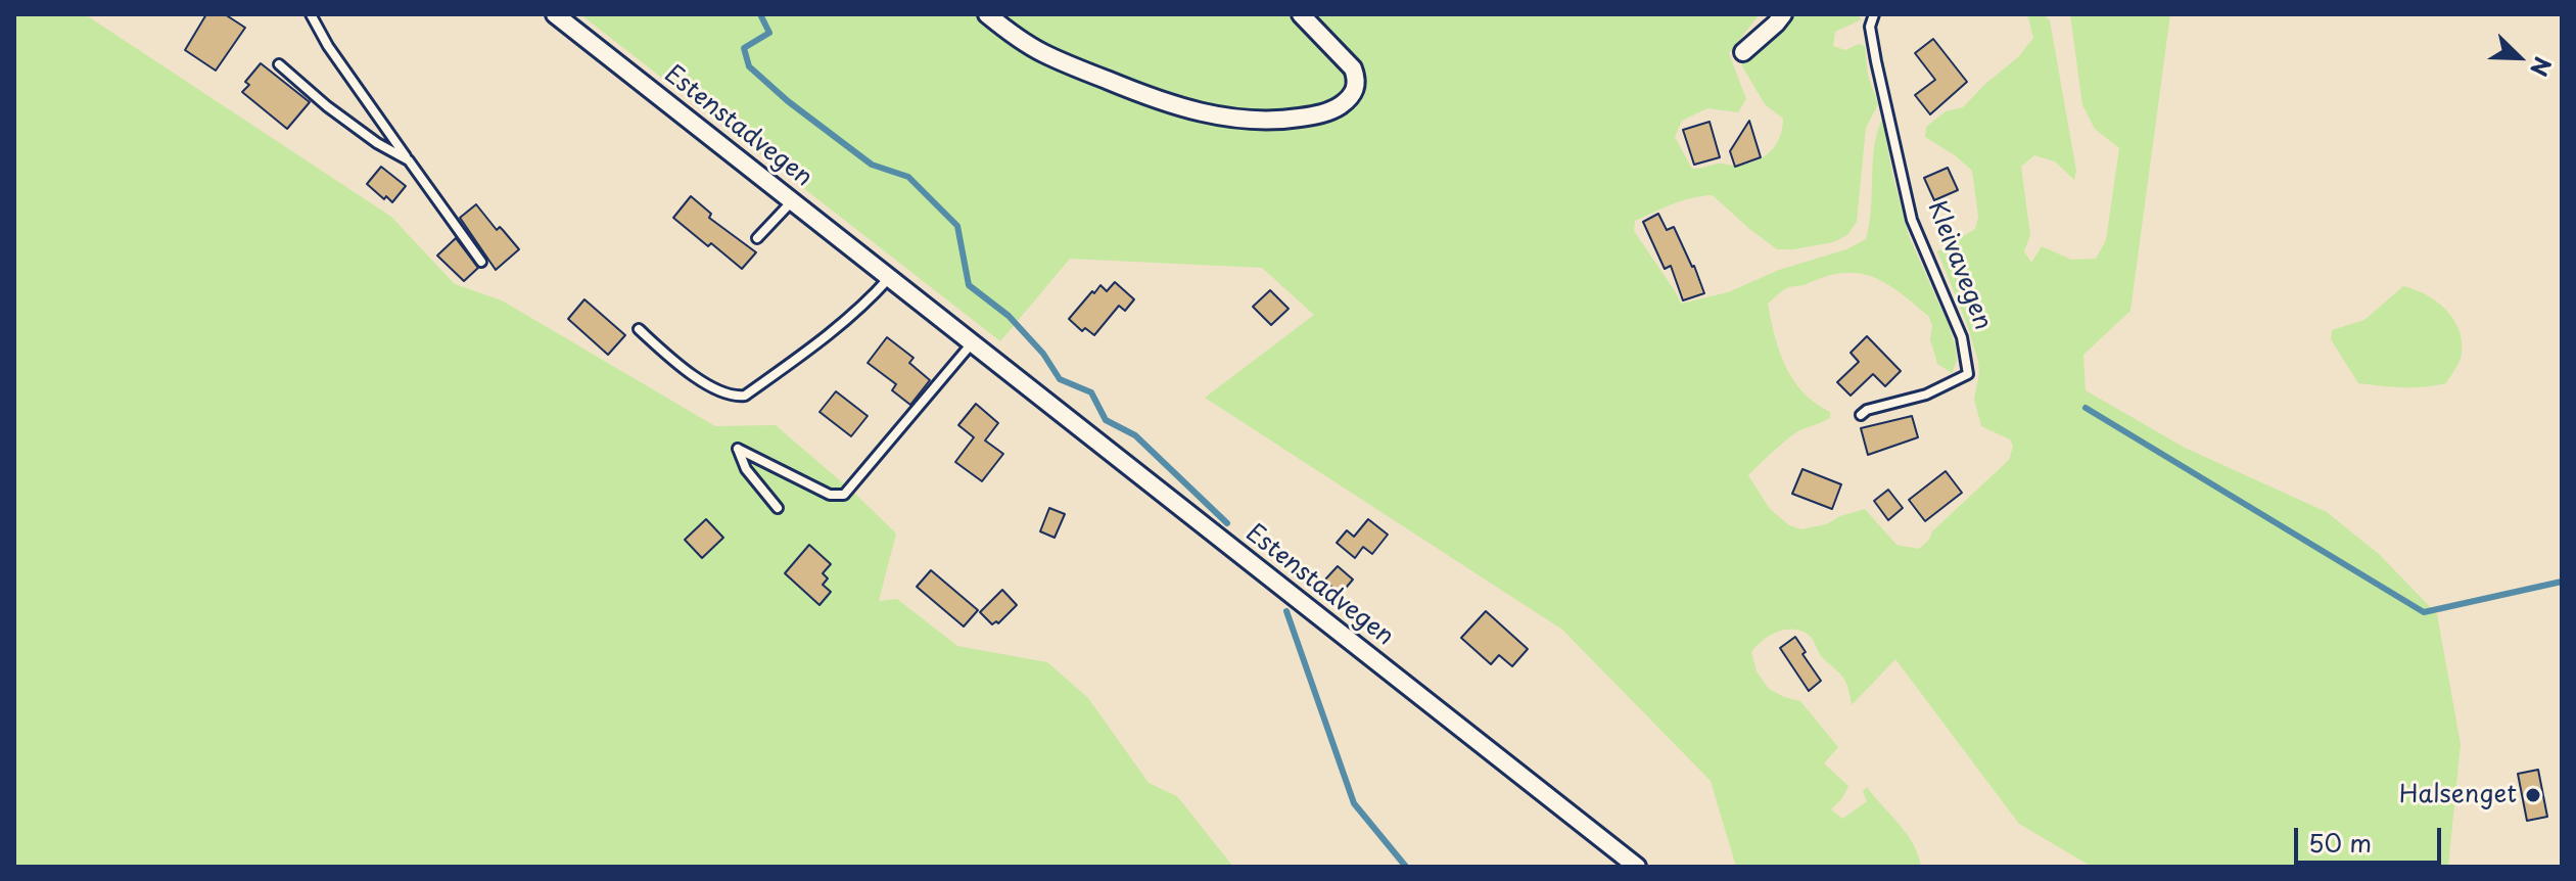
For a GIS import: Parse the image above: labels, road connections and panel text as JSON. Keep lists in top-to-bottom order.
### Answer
{
  "streets": {
    "street": ["Estenstadvegen"],
    "lane": ["Kleivavegen"]
  },
  "places": ["Halsenget"],
  "scale_bar": "50 m",
  "north": "bottom right"
}
